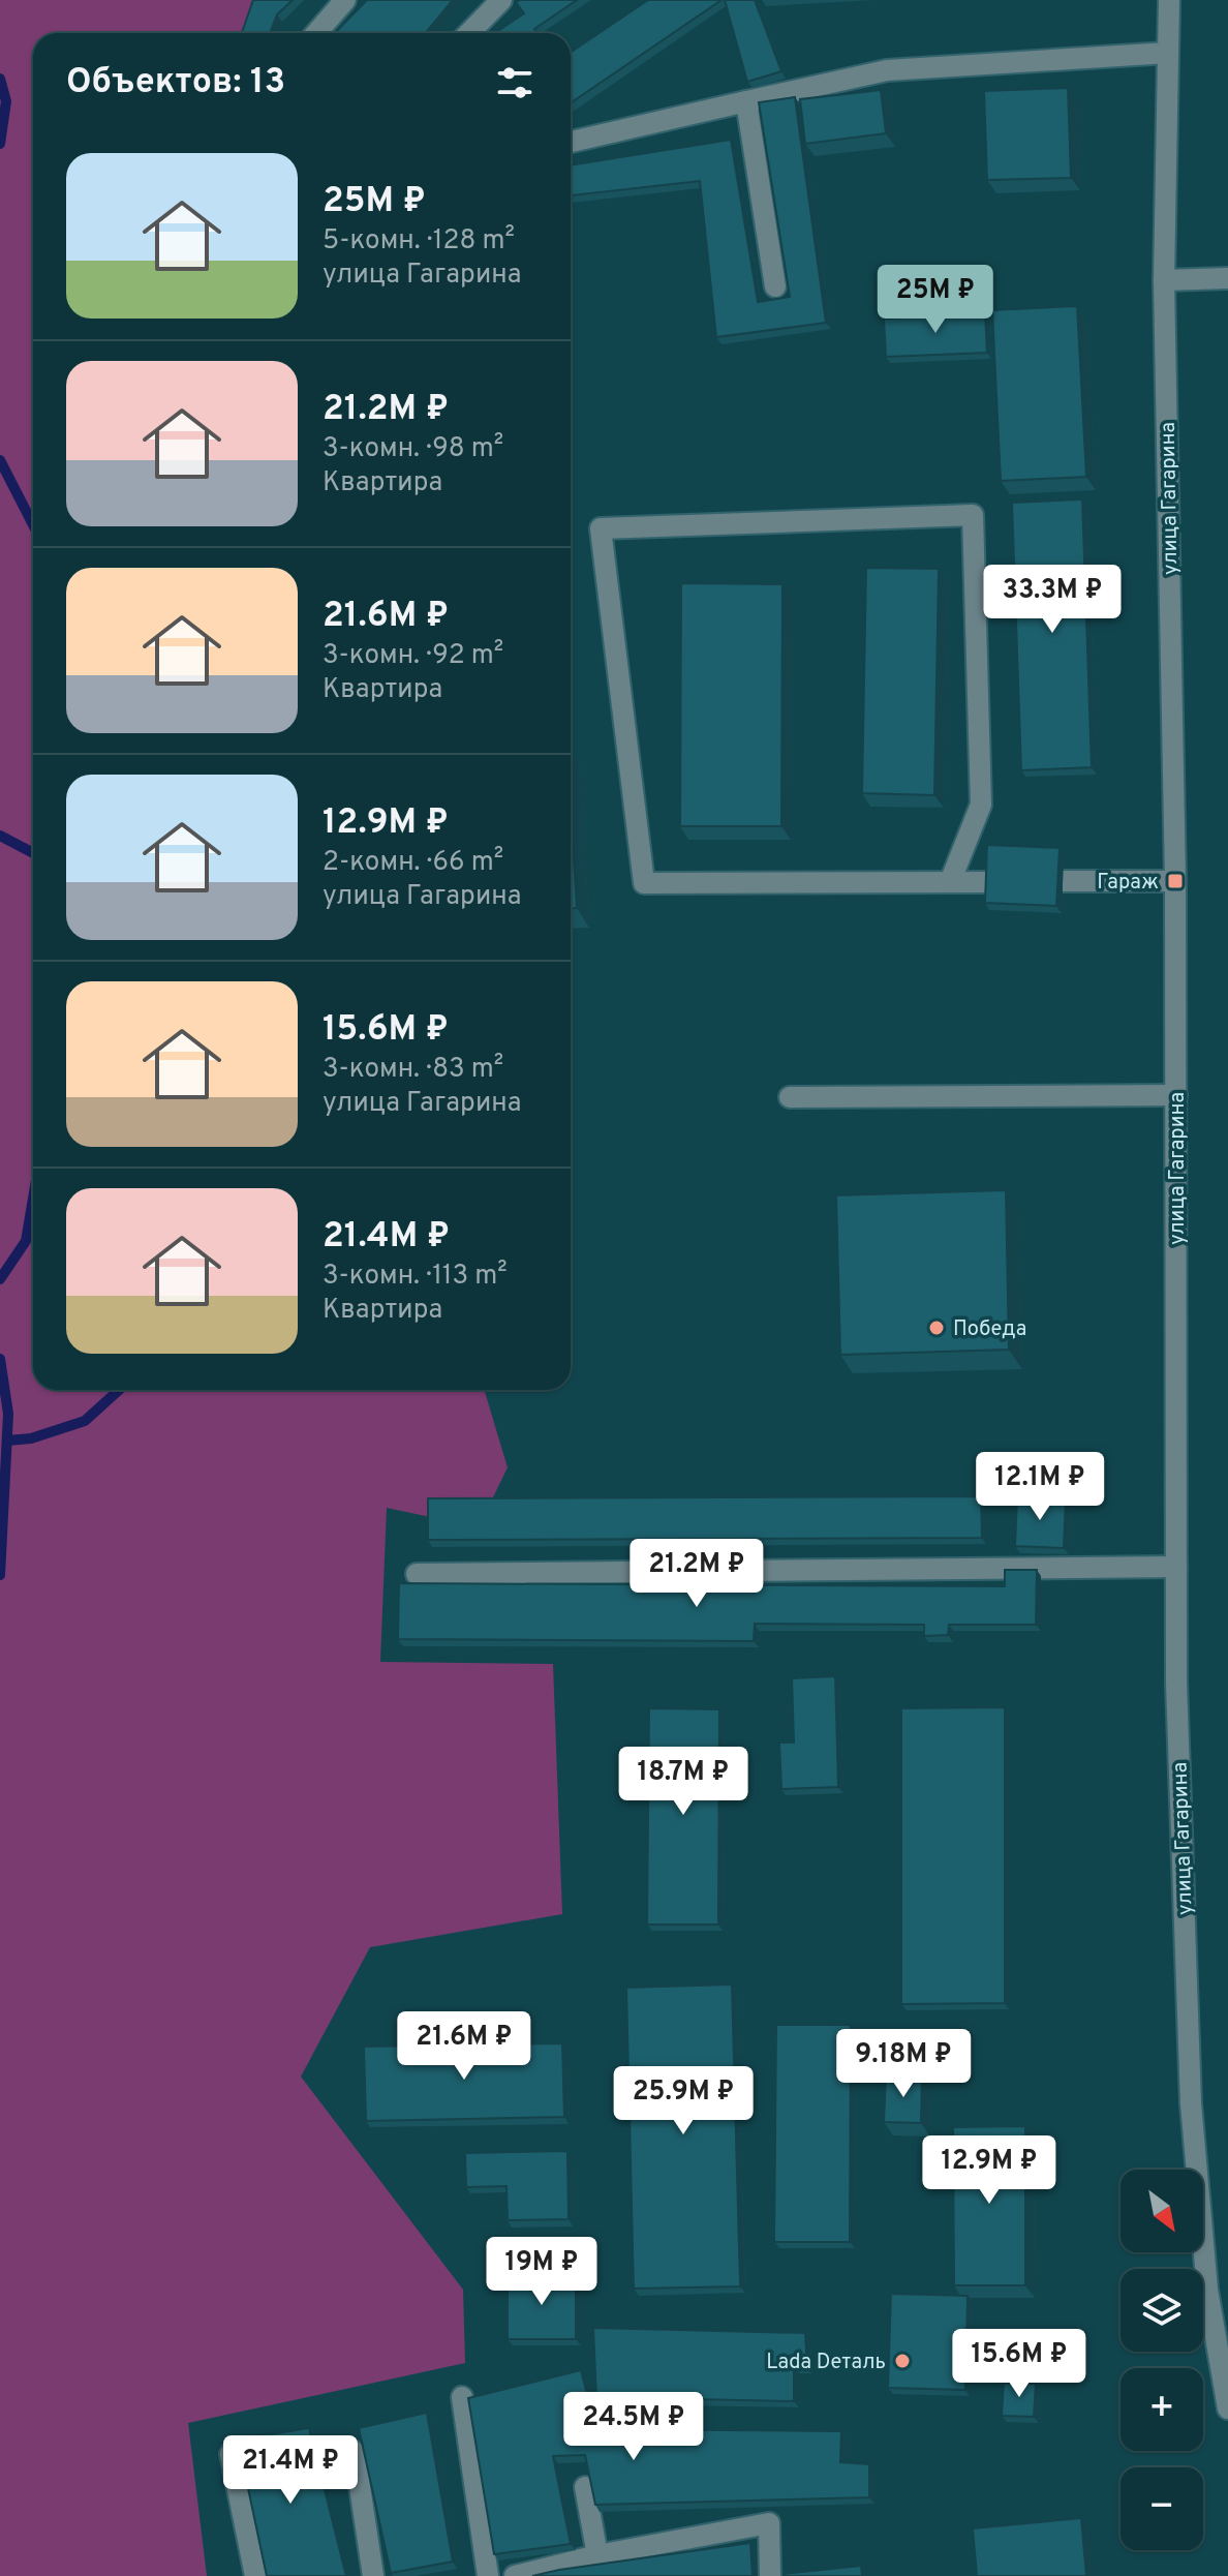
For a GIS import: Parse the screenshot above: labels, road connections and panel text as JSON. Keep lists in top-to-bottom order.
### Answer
{
  "streets": {
    "street": ["улица Гагарина"]
  },
  "places": {
    "transit": ["Гараж"],
    "other": ["Победа", "Lada Dеталь"]
  },
  "north": "bottom right",
  "page": {
    "heading": "Объектов: 13",
    "list": [
      {
        "name": "25M ₽",
        "note": "5-комн. · 128 m² · улица Гагарина"
      },
      {
        "name": "21.2M ₽",
        "note": "3-комн. · 98 m² · Квартира"
      },
      {
        "name": "21.6M ₽",
        "note": "3-комн. · 92 m² · Квартира"
      },
      {
        "name": "12.9M ₽",
        "note": "2-комн. · 66 m² · улица Гагарина"
      },
      {
        "name": "15.6M ₽",
        "note": "3-комн. · 83 m² · улица Гагарина"
      },
      {
        "name": "21.4M ₽",
        "note": "3-комн. · 113 m² · Квартира"
      }
    ],
    "price": [
      "25M ₽",
      "33.3M ₽",
      "12.1M ₽",
      "21.2M ₽",
      "18.7M ₽",
      "21.6M ₽",
      "9.18M ₽",
      "25.9M ₽",
      "12.9M ₽",
      "19M ₽",
      "15.6M ₽",
      "24.5M ₽",
      "21.4M ₽"
    ],
    "map_buttons": ["+", "−"]
  }
}
